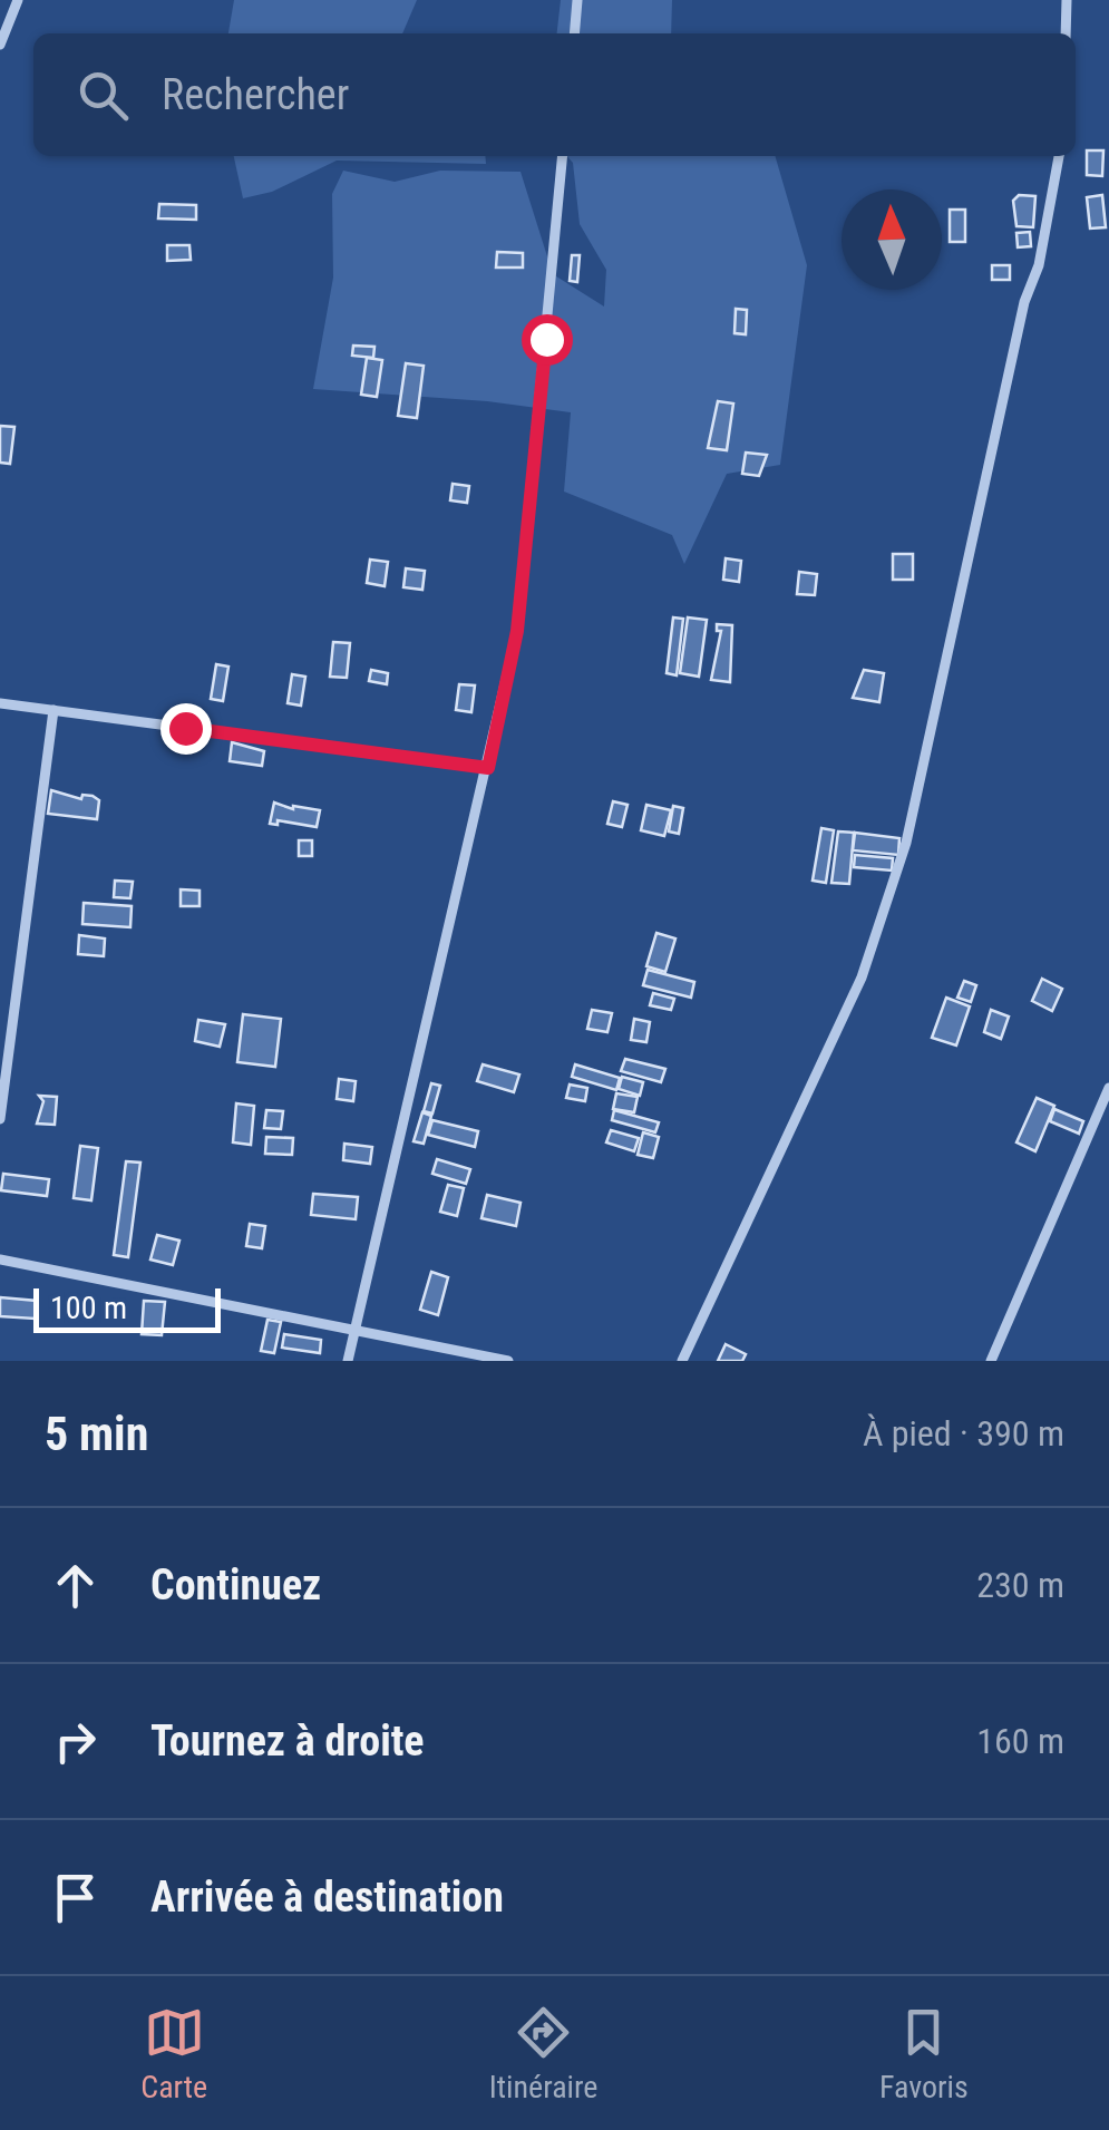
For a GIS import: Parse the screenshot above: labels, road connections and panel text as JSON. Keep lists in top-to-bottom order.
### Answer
{
  "scale_bar": "100 m",
  "north": "top",
  "page": {
    "search": "Rechercher",
    "scale": "100 m",
    "heading": ["5 min", "À pied · 390 m"],
    "list": [
      ["Continuez", "230 m"],
      ["Tournez à droite", "160 m"],
      "Arrivée à destination"
    ],
    "nav": ["Carte", "Itinéraire", "Favoris"]
  }
}
